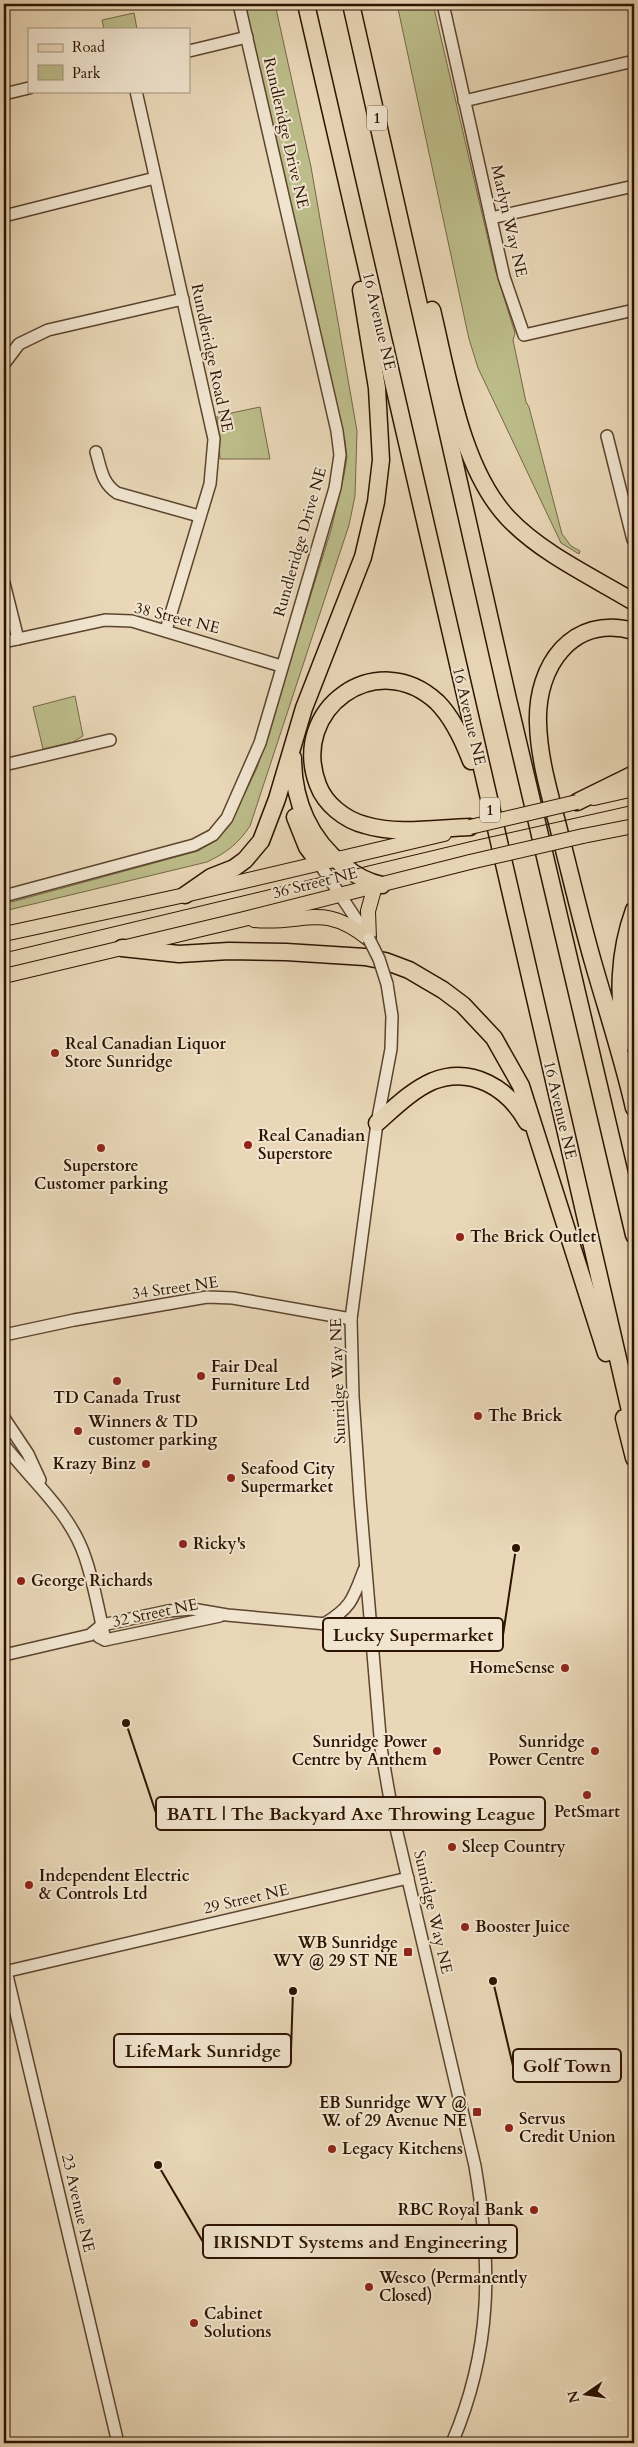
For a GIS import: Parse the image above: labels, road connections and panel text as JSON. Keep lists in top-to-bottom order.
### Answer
{
  "streets": {
    "highway": ["1", "16 Avenue NE"],
    "main road": ["36 Street NE"],
    "street": [
      "Rundleridge Drive NE",
      "Marlyn Way NE",
      "Rundleridge Road NE",
      "38 Street NE",
      "34 Street NE",
      "Sunridge Way NE",
      "32 Street NE",
      "29 Street NE",
      "23 Avenue NE"
    ]
  },
  "crossings": [
    ["Rundleridge Drive NE", "38 Street NE"],
    ["Rundleridge Road NE", "38 Street NE"],
    ["36 Street NE", "Sunridge Way NE"],
    ["34 Street NE", "Sunridge Way NE"],
    ["Sunridge Way NE", "32 Street NE"],
    ["Sunridge Way NE", "29 Street NE"],
    ["29 Street NE", "23 Avenue NE"]
  ],
  "places": {
    "other": [
      "Real Canadian Liquor Store Sunridge",
      "Real Canadian Superstore",
      "Superstore Customer parking",
      "The Brick Outlet",
      "Fair Deal Furniture Ltd",
      "TD Canada Trust",
      "The Brick",
      "Winners & TD customer parking",
      "Krazy Binz",
      "Seafood City Supermarket",
      "Ricky's",
      "Lucky Supermarket",
      "George Richards",
      "HomeSense",
      "BATL | The Backyard Axe Throwing League",
      "Sunridge Power Centre by Anthem",
      "Sunridge Power Centre",
      "PetSmart",
      "Sleep Country",
      "Independent Electric & Controls Ltd",
      "Booster Juice",
      "Golf Town",
      "LifeMark Sunridge",
      "Servus Credit Union",
      "Legacy Kitchens",
      "IRISNDT Systems and Engineering",
      "RBC Royal Bank",
      "Wesco (Permanently Closed)",
      "Cabinet Solutions"
    ],
    "transit": ["WB Sunridge WY @ 29 ST NE", "EB Sunridge WY @ W. of 29 Avenue NE"]
  },
  "legend": ["Road", "Park"],
  "north": "left"
}
